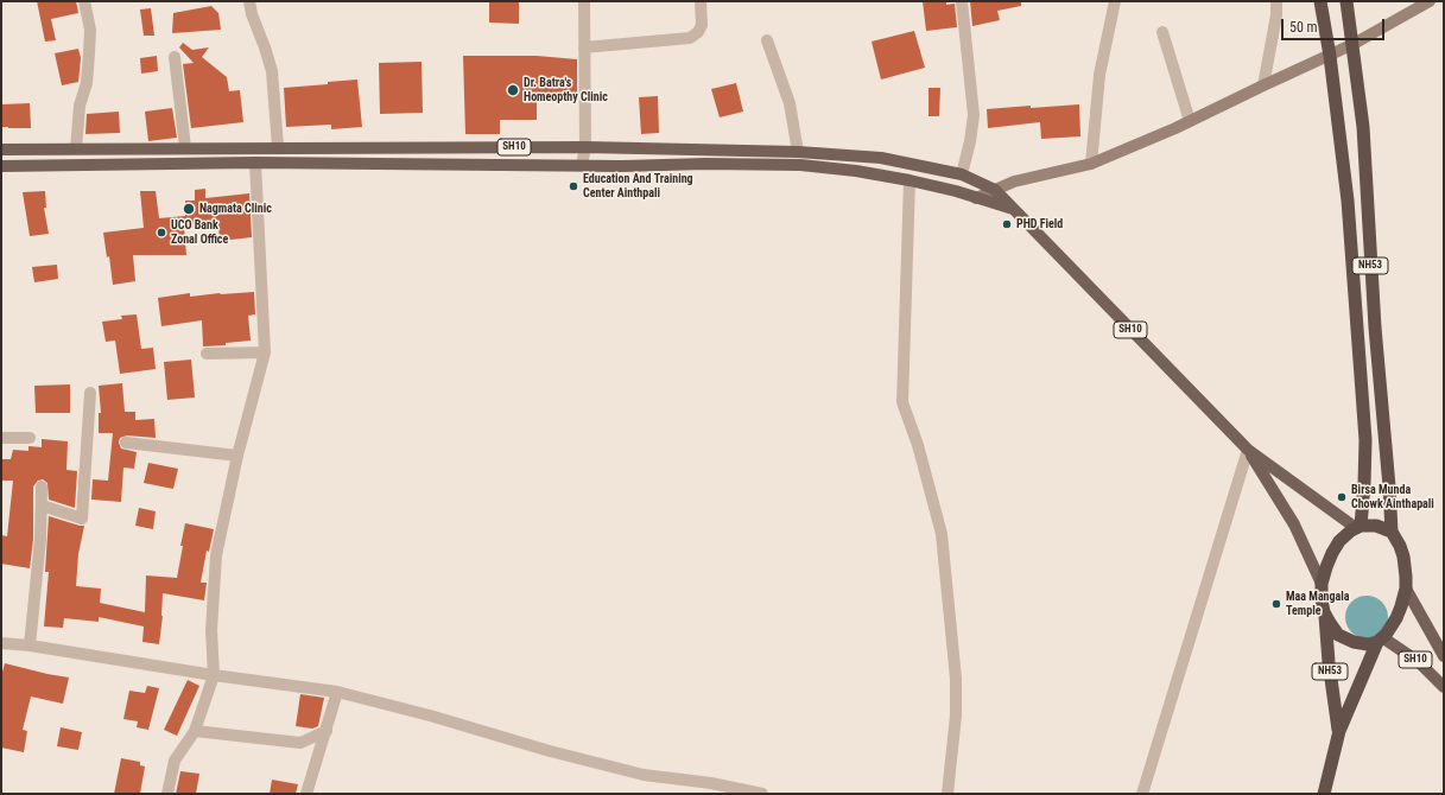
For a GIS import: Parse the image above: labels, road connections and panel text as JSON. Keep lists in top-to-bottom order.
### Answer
{
  "streets": {
    "highway": ["NH53"],
    "main road": ["SH10"]
  },
  "crossings": [
    ["SH10", "NH53"]
  ],
  "places": [
    "Dr. Batra's Homeopthy Clinic",
    "Education And Training Center Ainthpali",
    "Nagmata Clinic",
    "PHD Field",
    "UCO Bank Zonal Office",
    "Birsa Munda Chowk Ainthapali",
    "Maa Mangala Temple"
  ],
  "scale_bar": "50 m"
}
